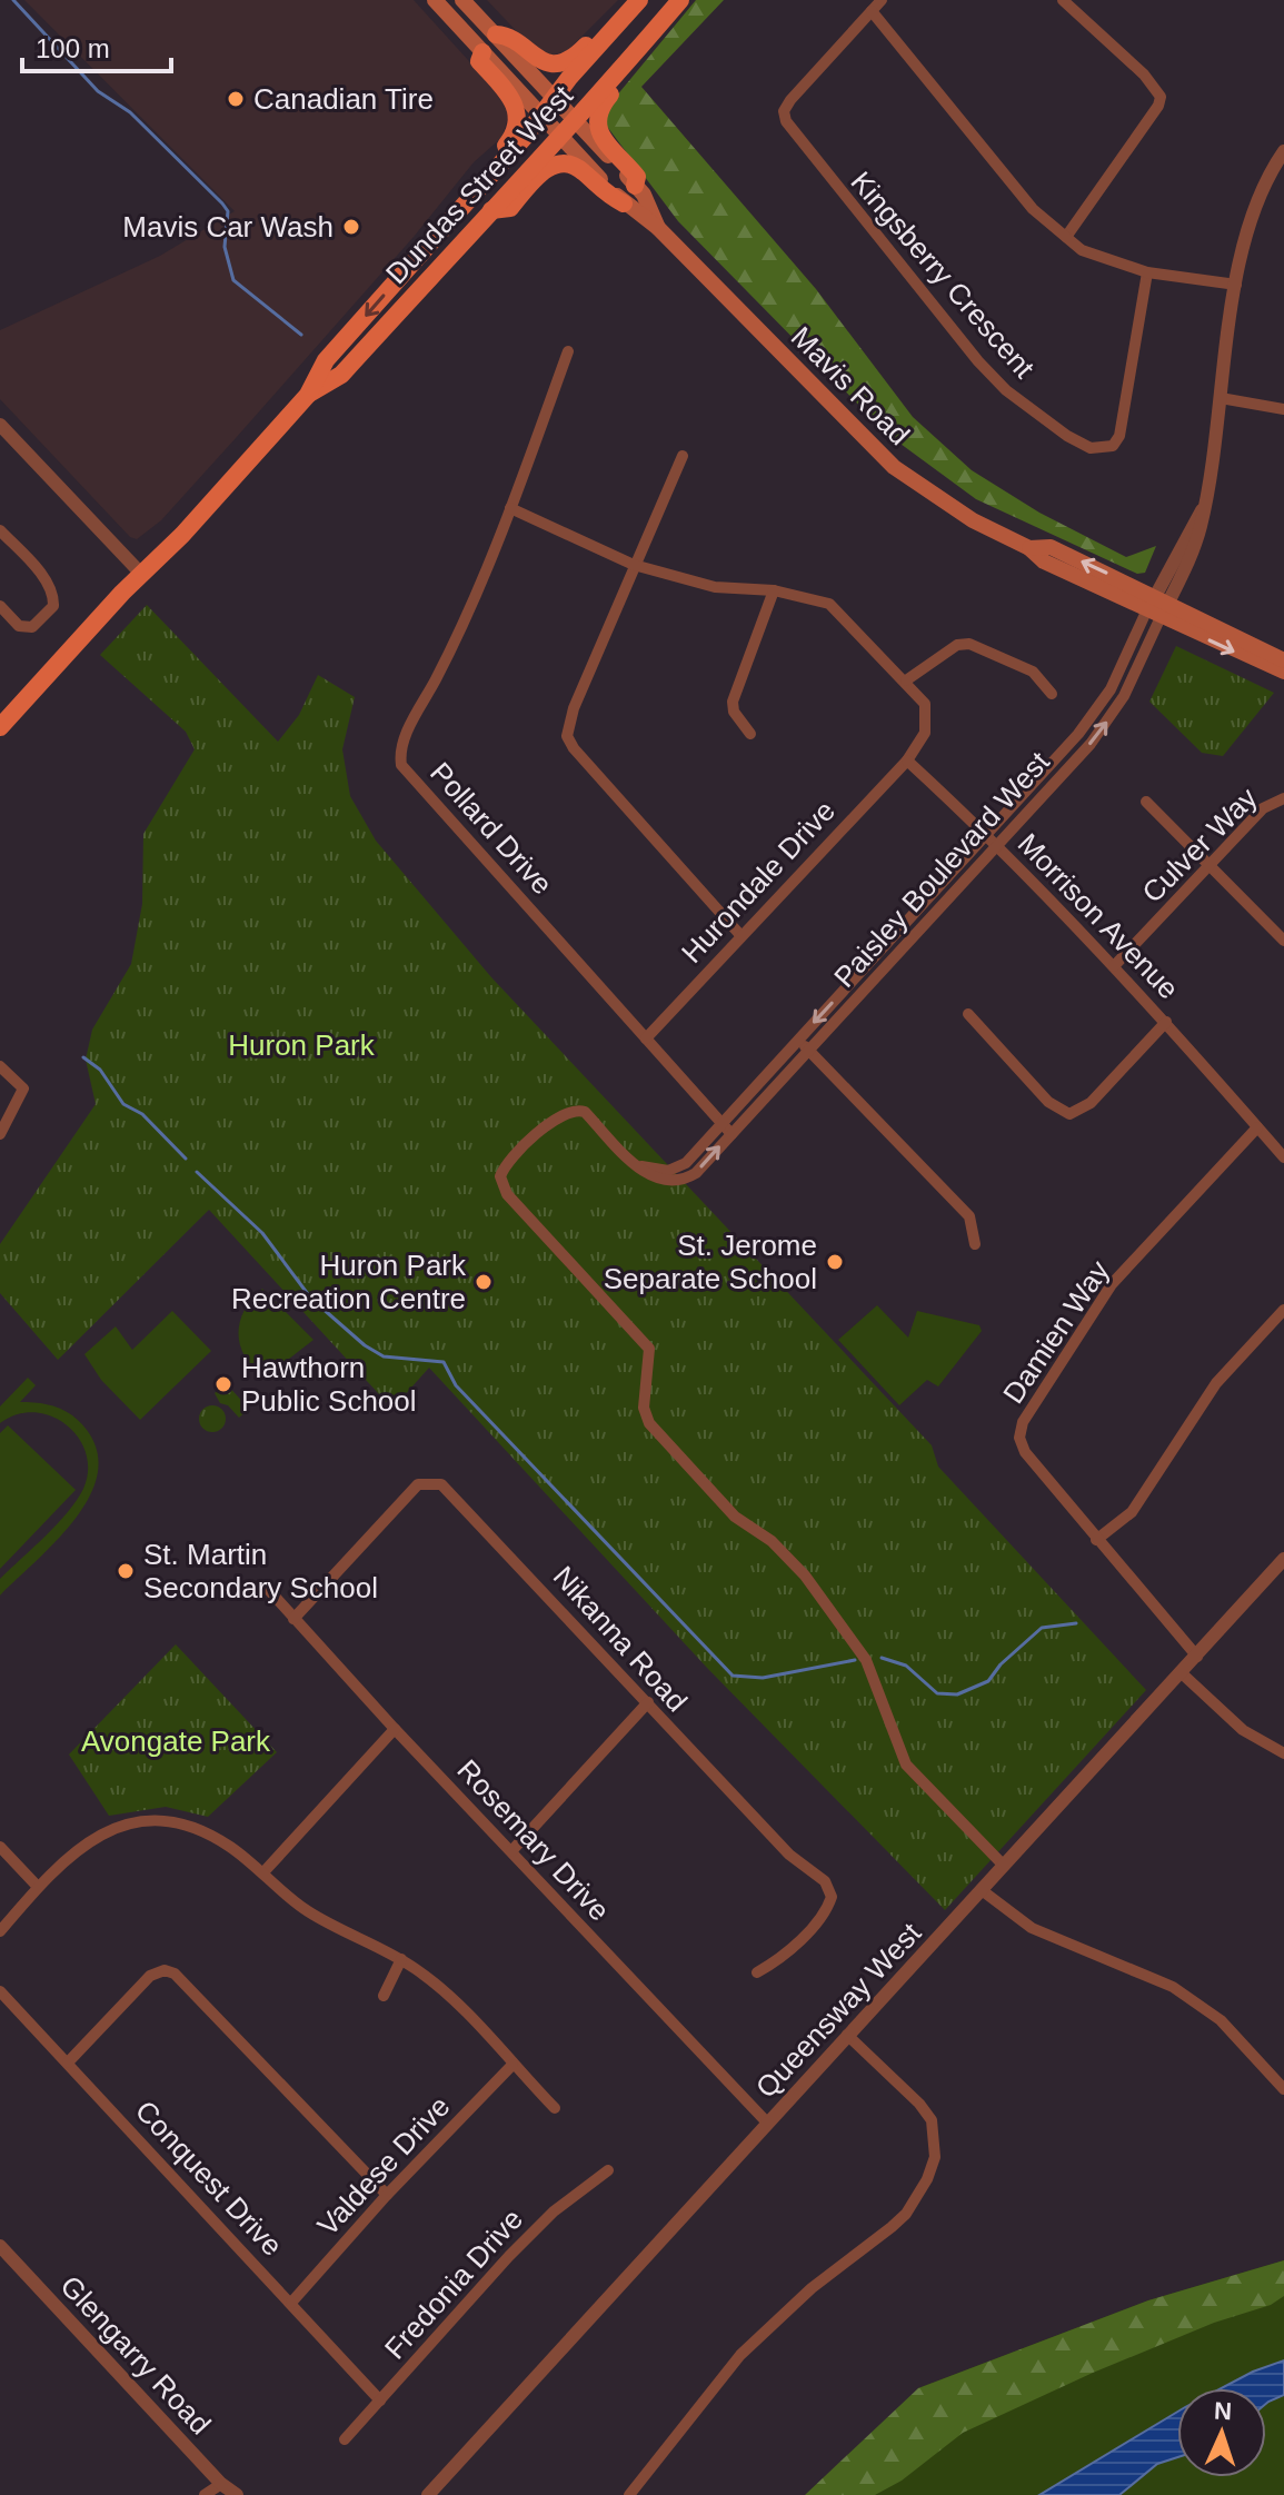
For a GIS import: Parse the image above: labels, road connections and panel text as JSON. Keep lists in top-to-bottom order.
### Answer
{
  "streets": {
    "main road": ["Dundas Street West", "Mavis Road"],
    "street": [
      "Kingsberry Crescent",
      "Pollard Drive",
      "Culver Way",
      "Paisley Boulevard West",
      "Hurondale Drive",
      "Morrison Avenue",
      "Damien Way",
      "Nikanna Road",
      "Rosemary Drive",
      "Queensway West",
      "Valdese Drive",
      "Conquest Drive",
      "Fredonia Drive",
      "Glengarry Road"
    ]
  },
  "crossings": [
    ["Dundas Street West", "Mavis Road"],
    ["Mavis Road", "Paisley Boulevard West"],
    ["Pollard Drive", "Paisley Boulevard West"],
    ["Pollard Drive", "Hurondale Drive"],
    ["Culver Way", "Morrison Avenue"],
    ["Paisley Boulevard West", "Morrison Avenue"],
    ["Paisley Boulevard West", "Queensway West"],
    ["Hurondale Drive", "Morrison Avenue"],
    ["Morrison Avenue", "Damien Way"],
    ["Damien Way", "Queensway West"],
    ["Nikanna Road", "Rosemary Drive"],
    ["Rosemary Drive", "Queensway West"],
    ["Valdese Drive", "Conquest Drive"],
    ["Conquest Drive", "Fredonia Drive"]
  ],
  "parks": ["Huron Park", "Avongate Park"],
  "places": [
    "Canadian Tire",
    "Mavis Car Wash",
    "St. Jerome Separate School",
    "Huron Park Recreation Centre",
    "Hawthorn Public School",
    "St. Martin Secondary School"
  ],
  "scale_bar": "100 m",
  "north": "top"
}
